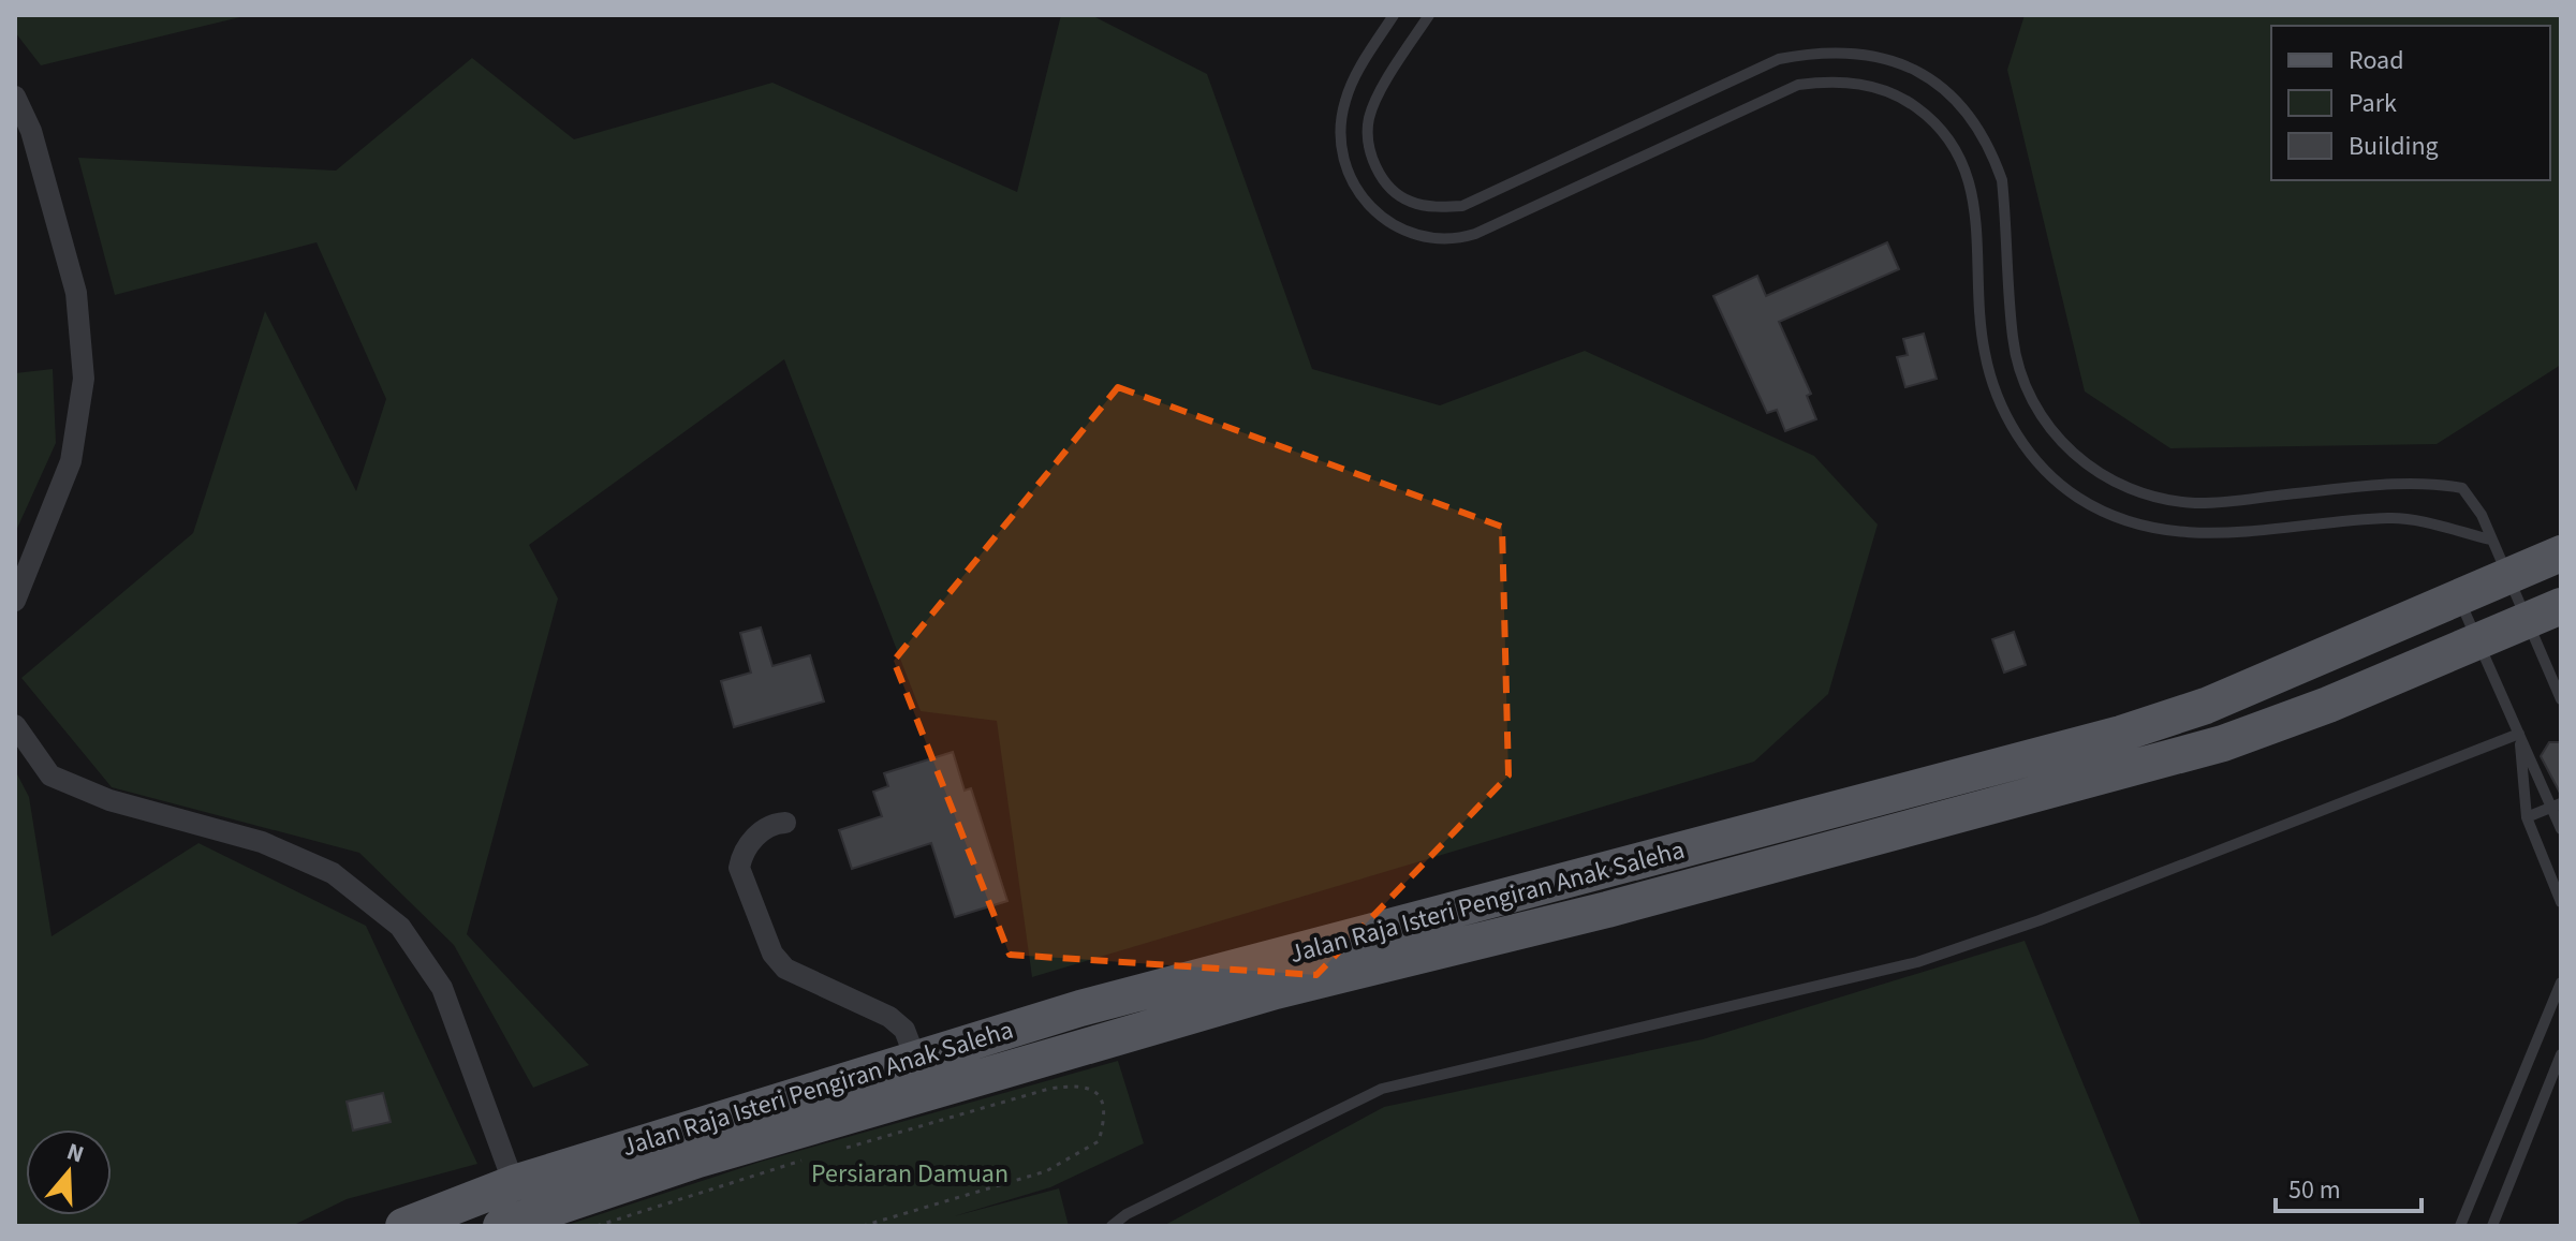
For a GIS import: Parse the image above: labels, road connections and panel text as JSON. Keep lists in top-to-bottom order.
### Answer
{
  "streets": {
    "main road": ["Jalan Raja Isteri Pengiran Anak Saleha"]
  },
  "parks": ["Persiaran Damuan"],
  "legend": ["Road", "Park", "Building"],
  "scale_bar": "50 m",
  "north": "top"
}
